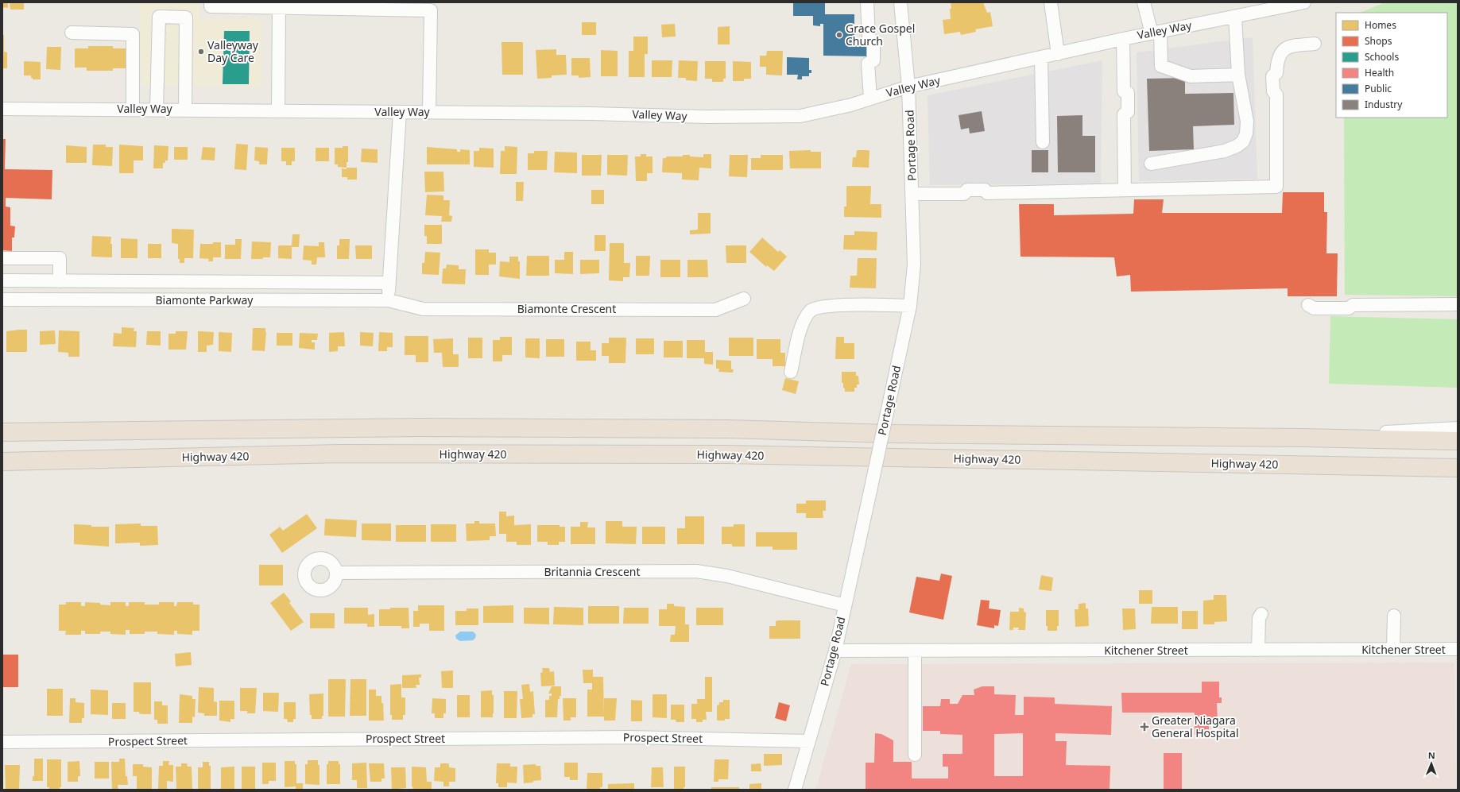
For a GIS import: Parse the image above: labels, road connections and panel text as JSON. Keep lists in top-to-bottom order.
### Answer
{
  "streets": {
    "highway": ["Highway 420"],
    "street": [
      "Valley Way",
      "Portage Road",
      "Biamonte Parkway",
      "Biamonte Crescent",
      "Britannia Crescent",
      "Kitchener Street",
      "Prospect Street"
    ]
  },
  "crossings": [
    ["Valley Way", "Portage Road"],
    ["Portage Road", "Britannia Crescent"],
    ["Portage Road", "Kitchener Street"],
    ["Portage Road", "Prospect Street"],
    ["Biamonte Parkway", "Biamonte Crescent"]
  ],
  "places": {
    "other": ["Grace Gospel Church", "Valleyway Day Care"],
    "health": ["Greater Niagara General Hospital"]
  },
  "legend": [
    "Homes",
    "Shops",
    "Schools",
    "Health",
    "Public",
    "Industry"
  ],
  "north": "top"
}
